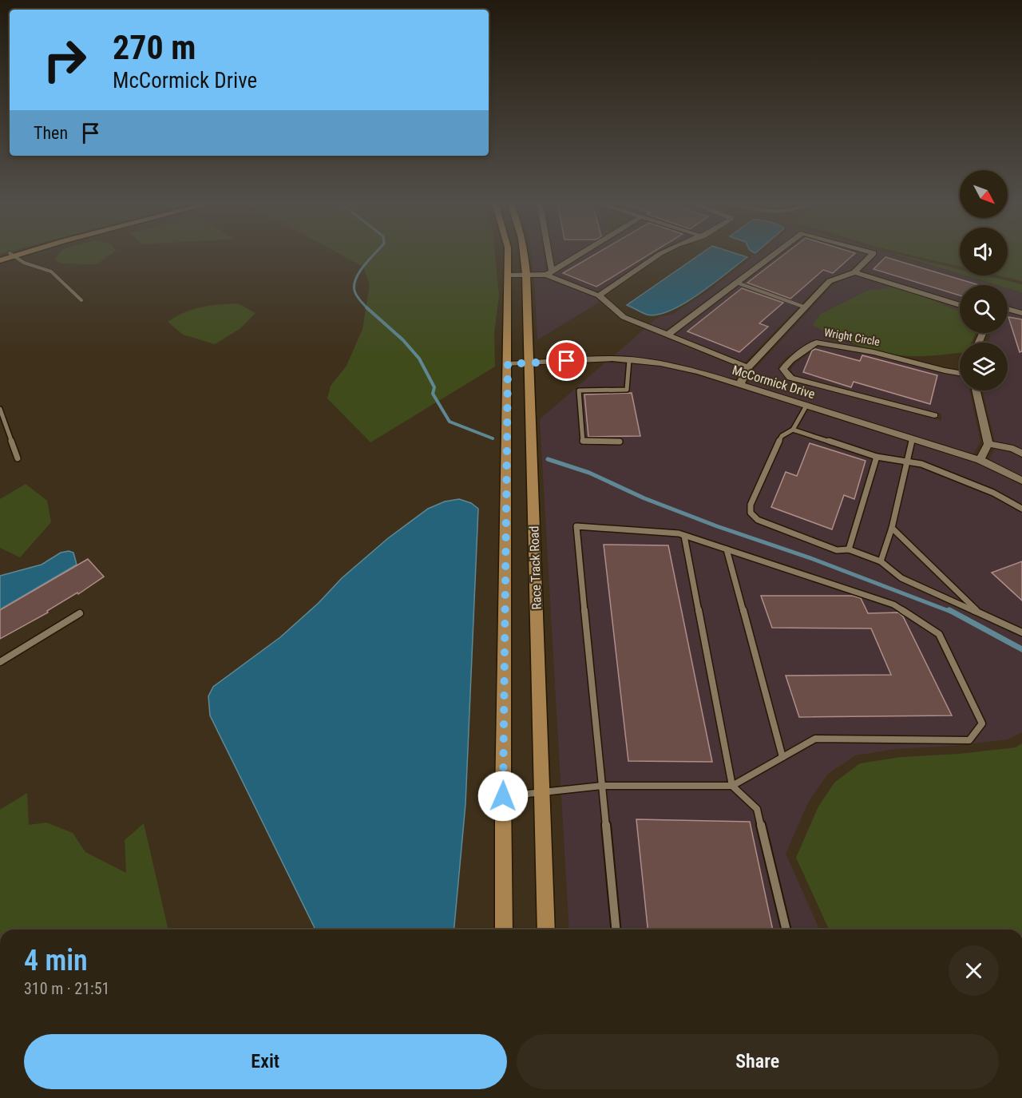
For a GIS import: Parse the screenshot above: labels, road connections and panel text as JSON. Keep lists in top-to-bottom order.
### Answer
{
  "streets": {
    "main road": ["Race Track Road"],
    "street": ["Wright Circle", "McCormick Drive"]
  },
  "crossings": [
    ["McCormick Drive", "Race Track Road"]
  ],
  "north": "bottom right",
  "page": {
    "turn": ["270 m", "McCormick Drive"],
    "then": "Then",
    "heading": ["4 min", "310 m · 21:51"],
    "buttons": ["Exit", "Share"]
  }
}
